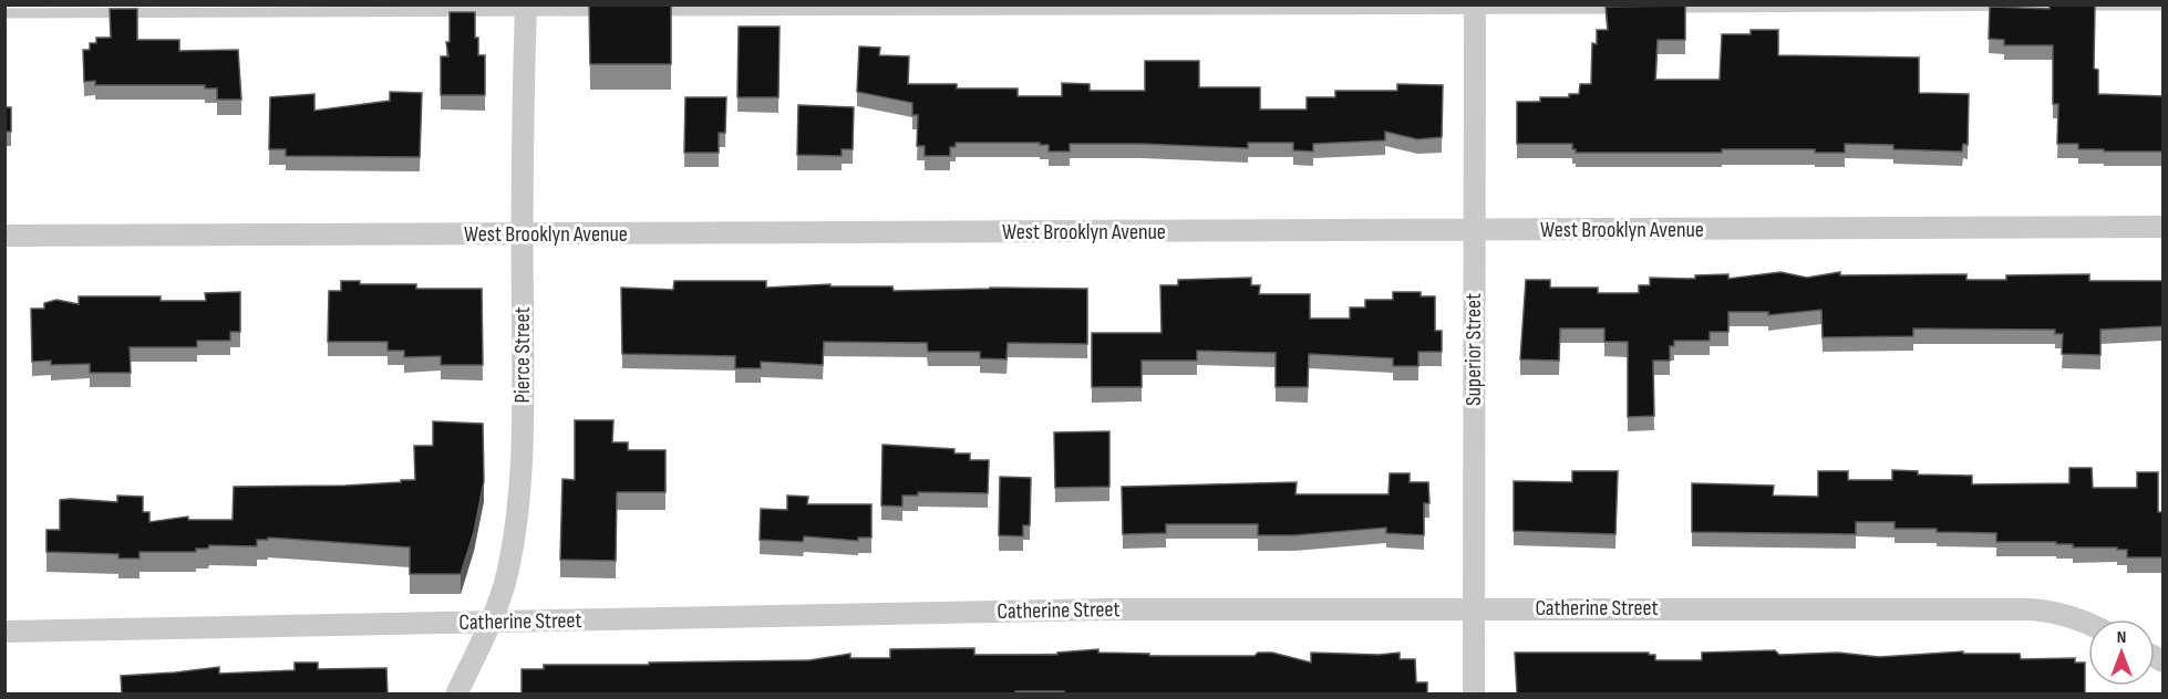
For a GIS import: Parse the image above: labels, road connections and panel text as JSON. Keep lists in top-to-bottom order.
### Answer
{
  "streets": {
    "street": [
      "West Brooklyn Avenue",
      "Superior Street",
      "Pierce Street",
      "Catherine Street"
    ]
  },
  "crossings": [
    ["West Brooklyn Avenue", "Superior Street"],
    ["West Brooklyn Avenue", "Pierce Street"],
    ["Superior Street", "Catherine Street"],
    ["Pierce Street", "Catherine Street"]
  ],
  "north": "top"
}
